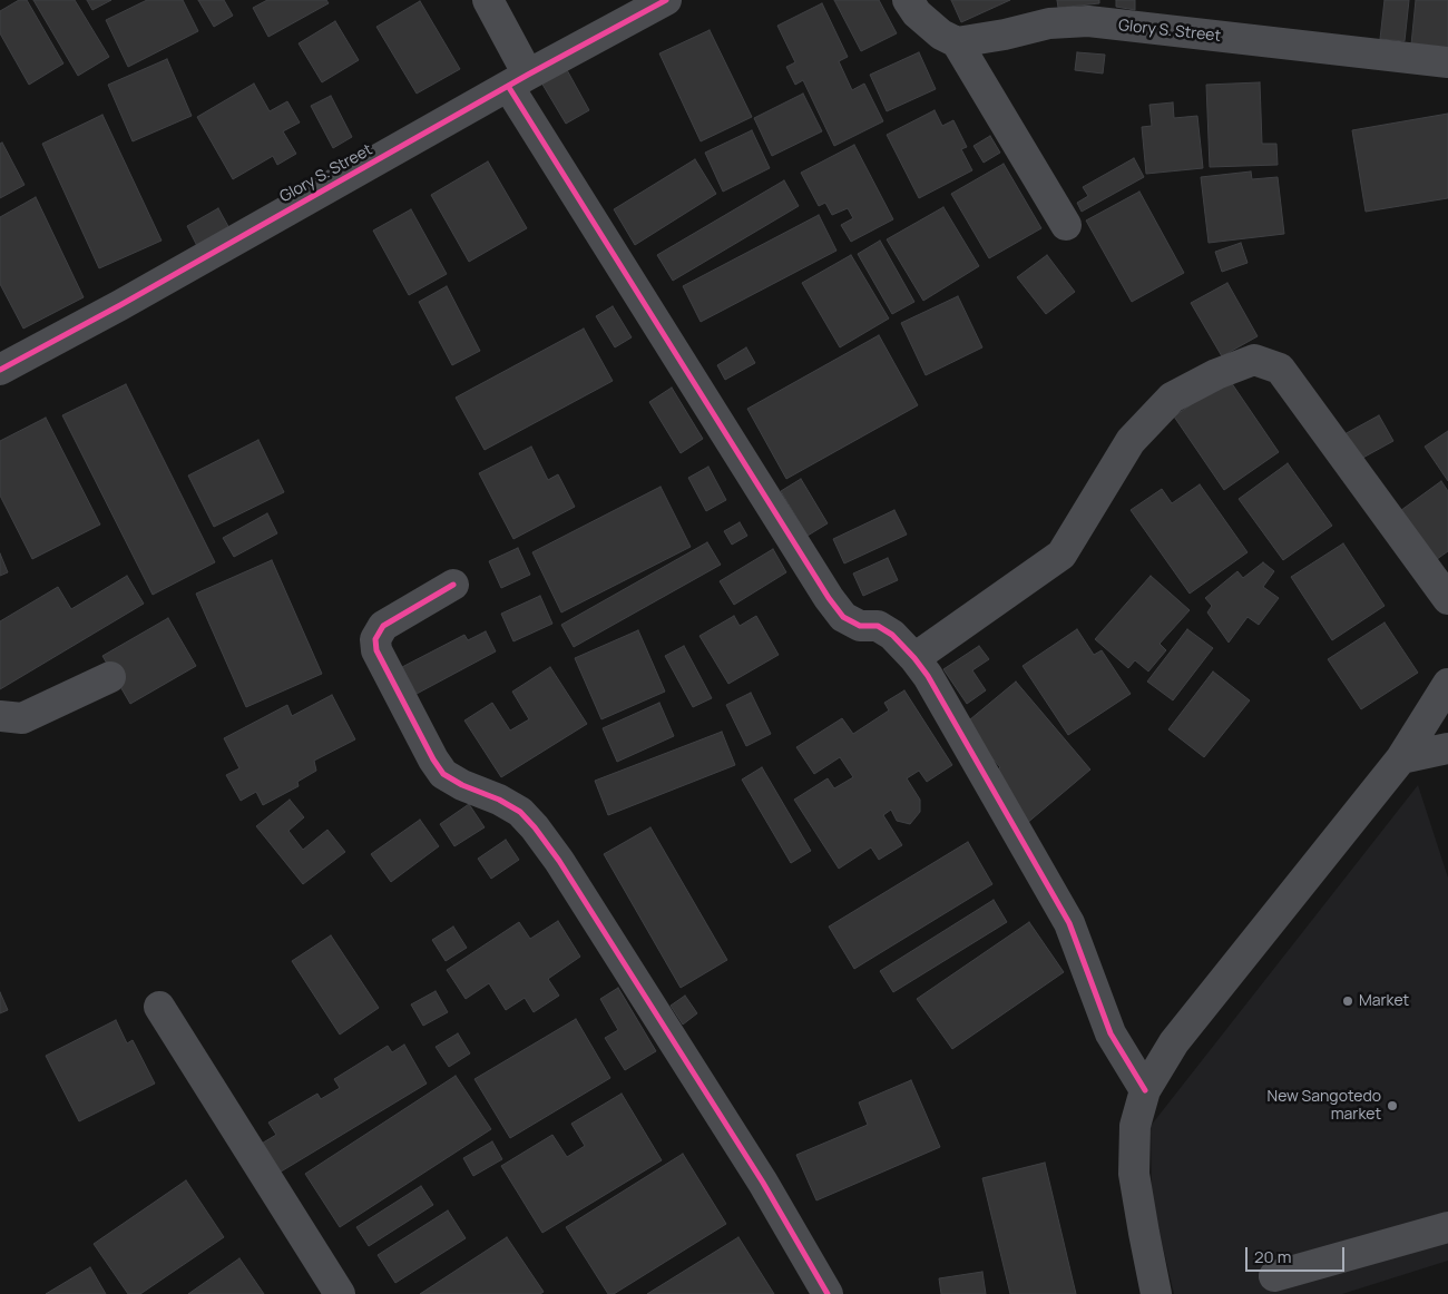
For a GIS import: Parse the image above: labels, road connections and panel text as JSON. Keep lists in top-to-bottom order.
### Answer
{
  "streets": {
    "street": ["Glory S. Street"]
  },
  "places": ["Market", "New Sangotedo market"],
  "scale_bar": "20 m"
}
